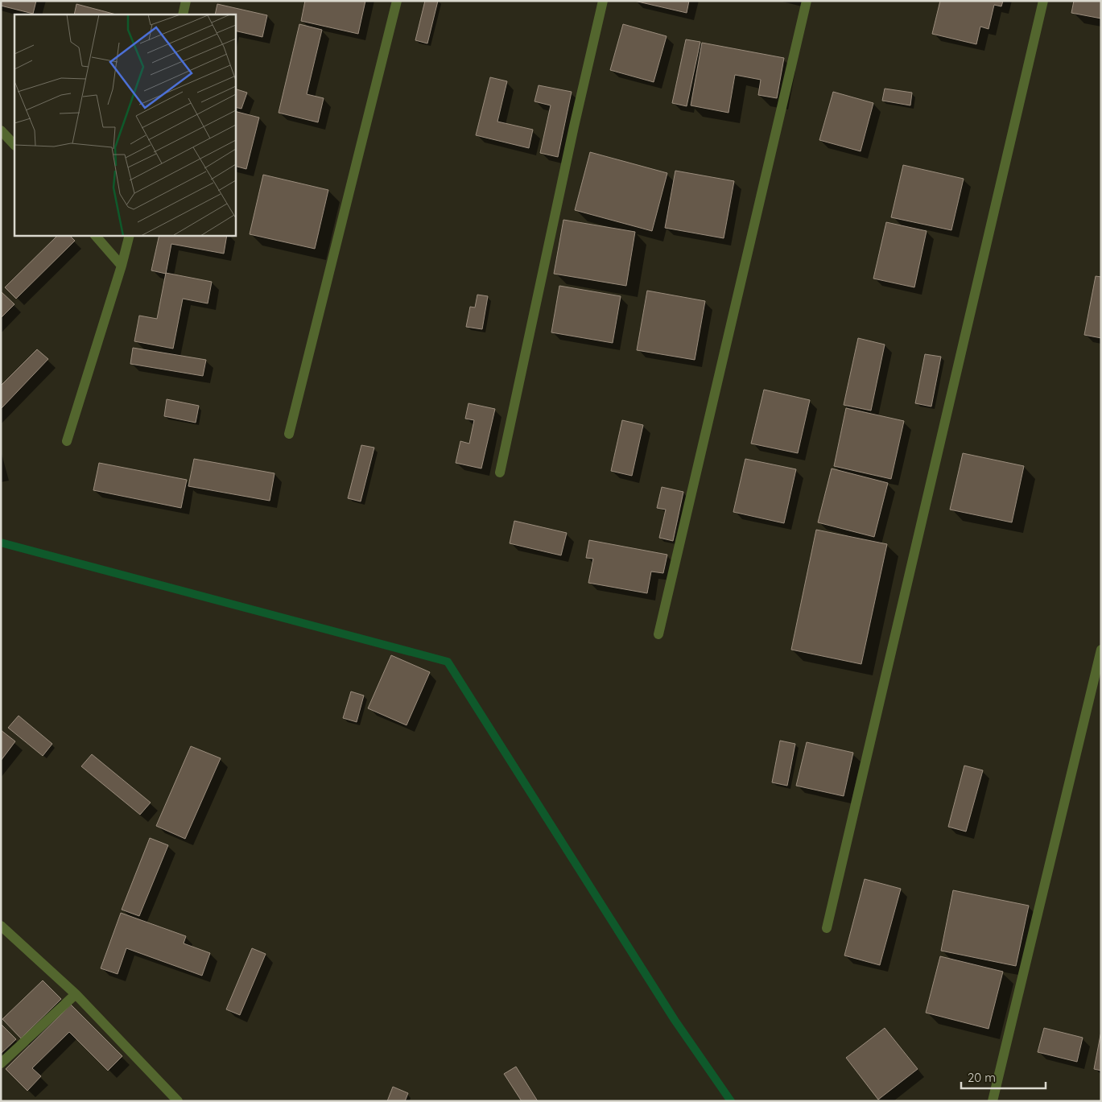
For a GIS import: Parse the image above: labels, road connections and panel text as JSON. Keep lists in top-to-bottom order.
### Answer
{
  "scale_bar": "20 m"
}
